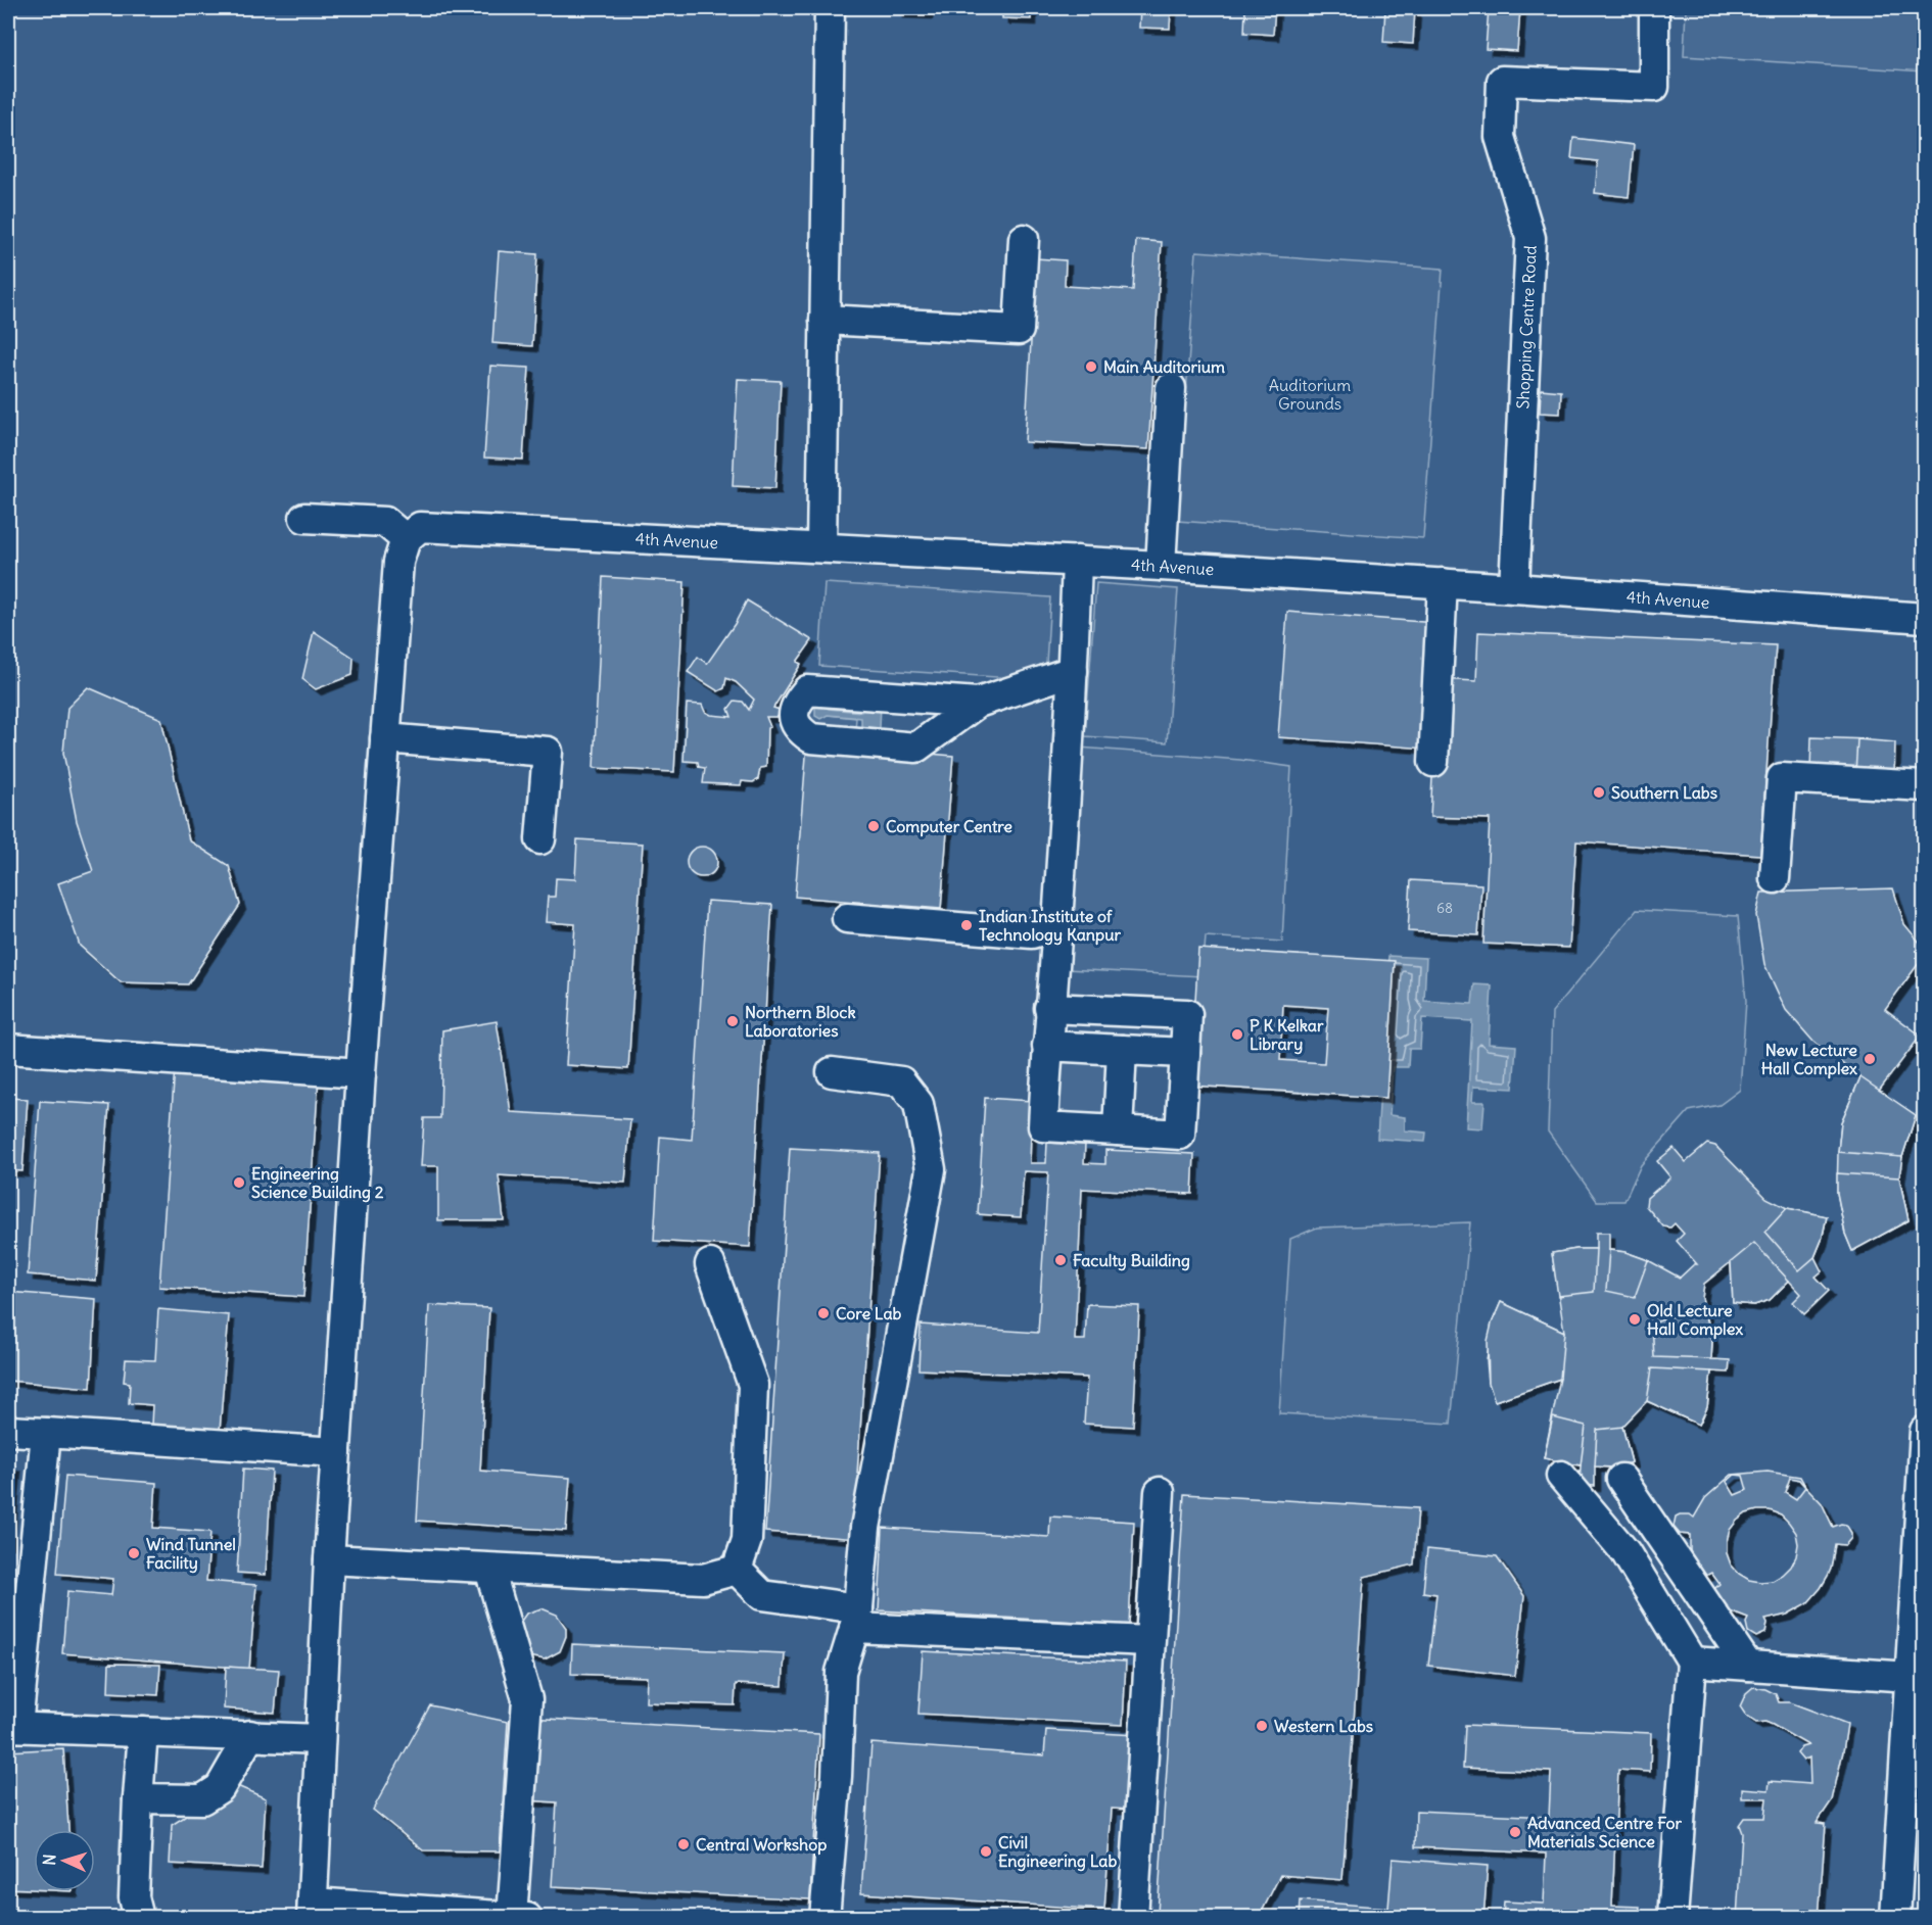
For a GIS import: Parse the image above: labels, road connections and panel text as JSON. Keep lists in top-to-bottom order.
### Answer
{
  "streets": {
    "street": ["Shopping Centre Road", "4th Avenue"]
  },
  "crossings": [
    ["Shopping Centre Road", "4th Avenue"]
  ],
  "parks": ["Auditorium Grounds"],
  "places": [
    "Main Auditorium",
    "Southern Labs",
    "Computer Centre",
    "Indian Institute of Technology Kanpur",
    "Northern Block Laboratories",
    "P K Kelkar Library",
    "New Lecture Hall Complex",
    "Engineering Science Building 2",
    "Faculty Building",
    "Core Lab",
    "Old Lecture Hall Complex",
    "Wind Tunnel Facility",
    "Western Labs",
    "Advanced Centre For Materials Science",
    "Central Workshop",
    "Civil Engineering Lab"
  ],
  "house_numbers": ["68"],
  "north": "left"
}
